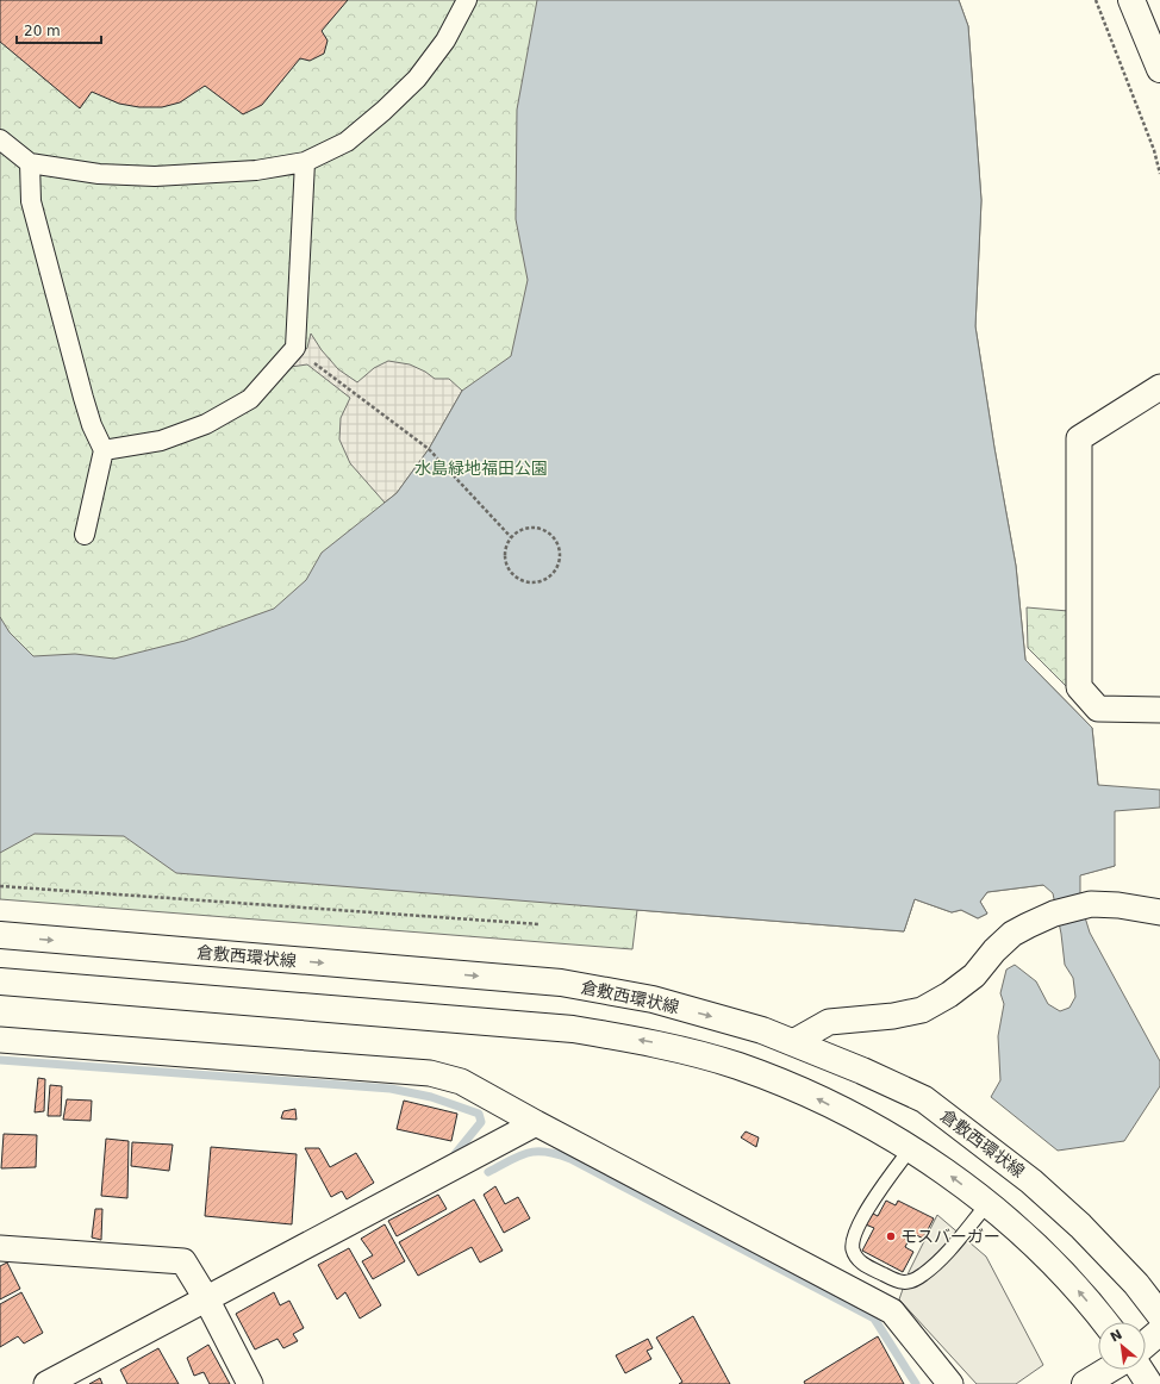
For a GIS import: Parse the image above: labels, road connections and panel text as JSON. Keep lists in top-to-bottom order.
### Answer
{
  "streets": {
    "main road": ["倉敷西環状線"]
  },
  "parks": ["水島緑地福田公園"],
  "places": ["モスバーガー"],
  "scale_bar": "20 m",
  "north": "top left"
}
